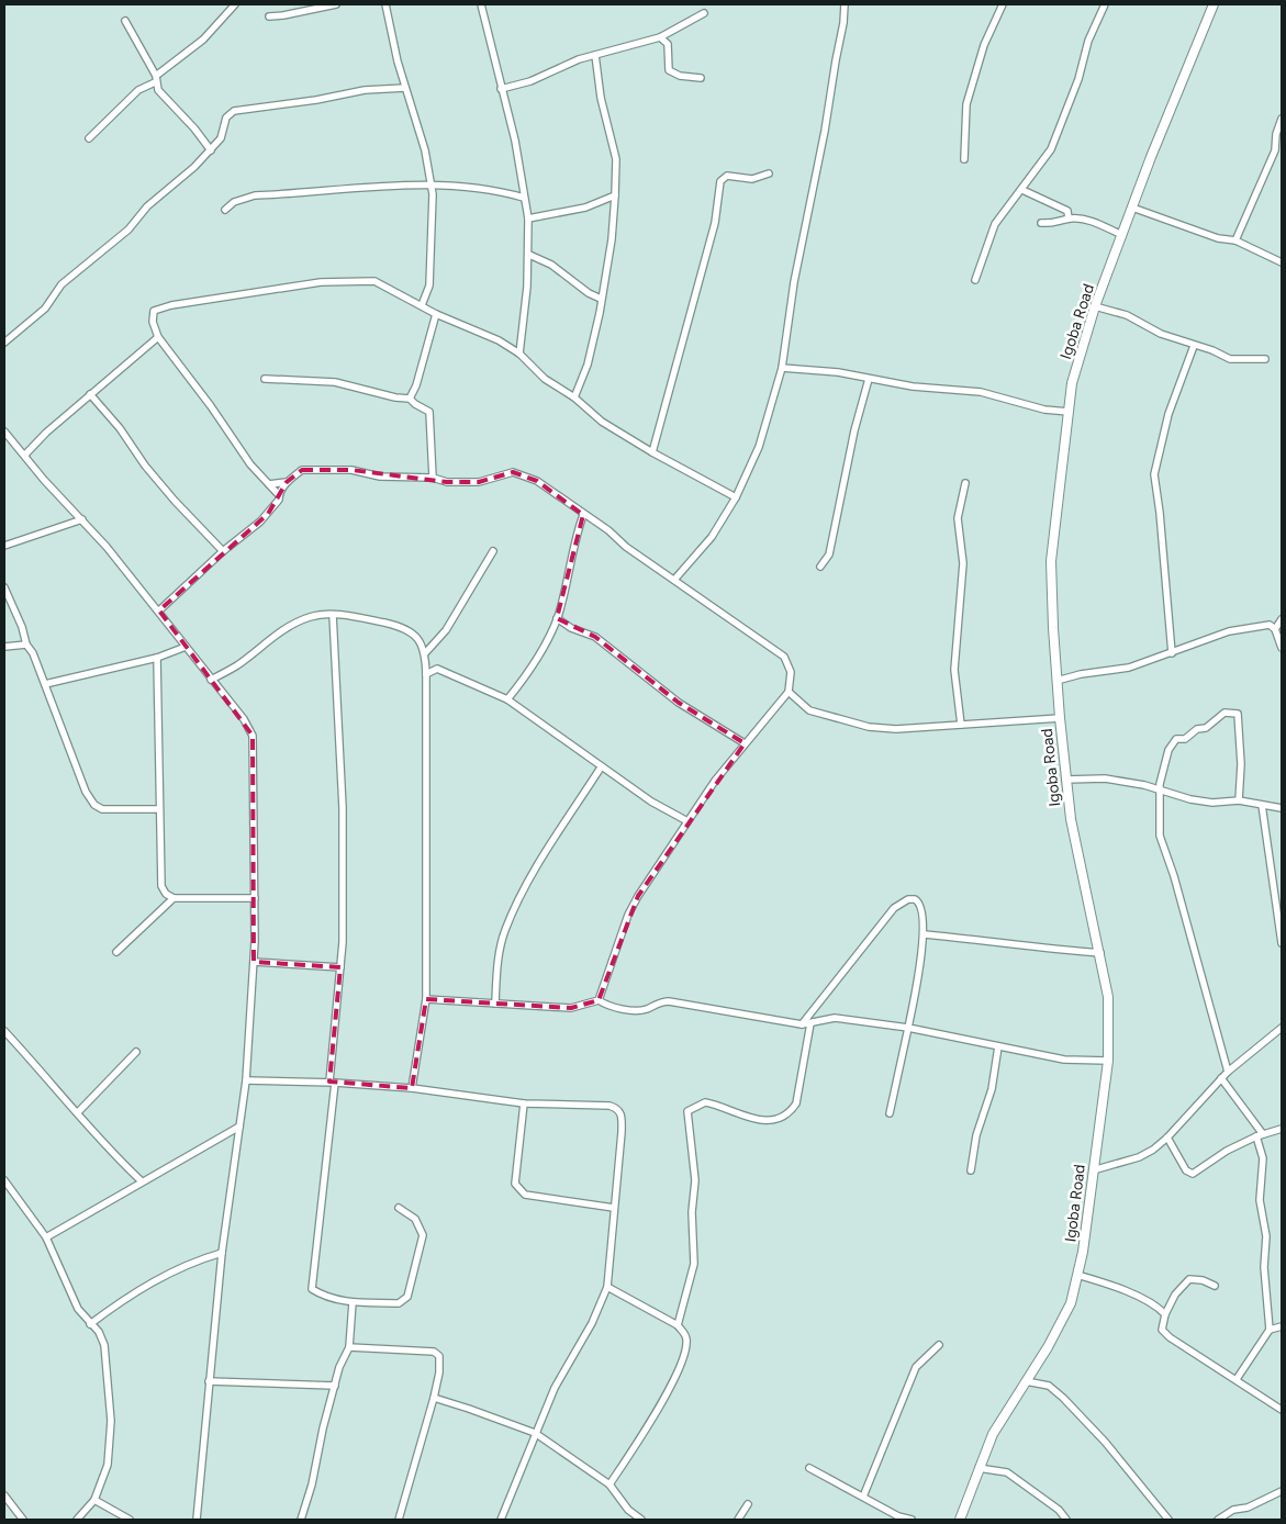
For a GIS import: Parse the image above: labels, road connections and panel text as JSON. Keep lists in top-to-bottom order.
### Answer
{
  "streets": {
    "street": ["Igoba Road"]
  }
}
